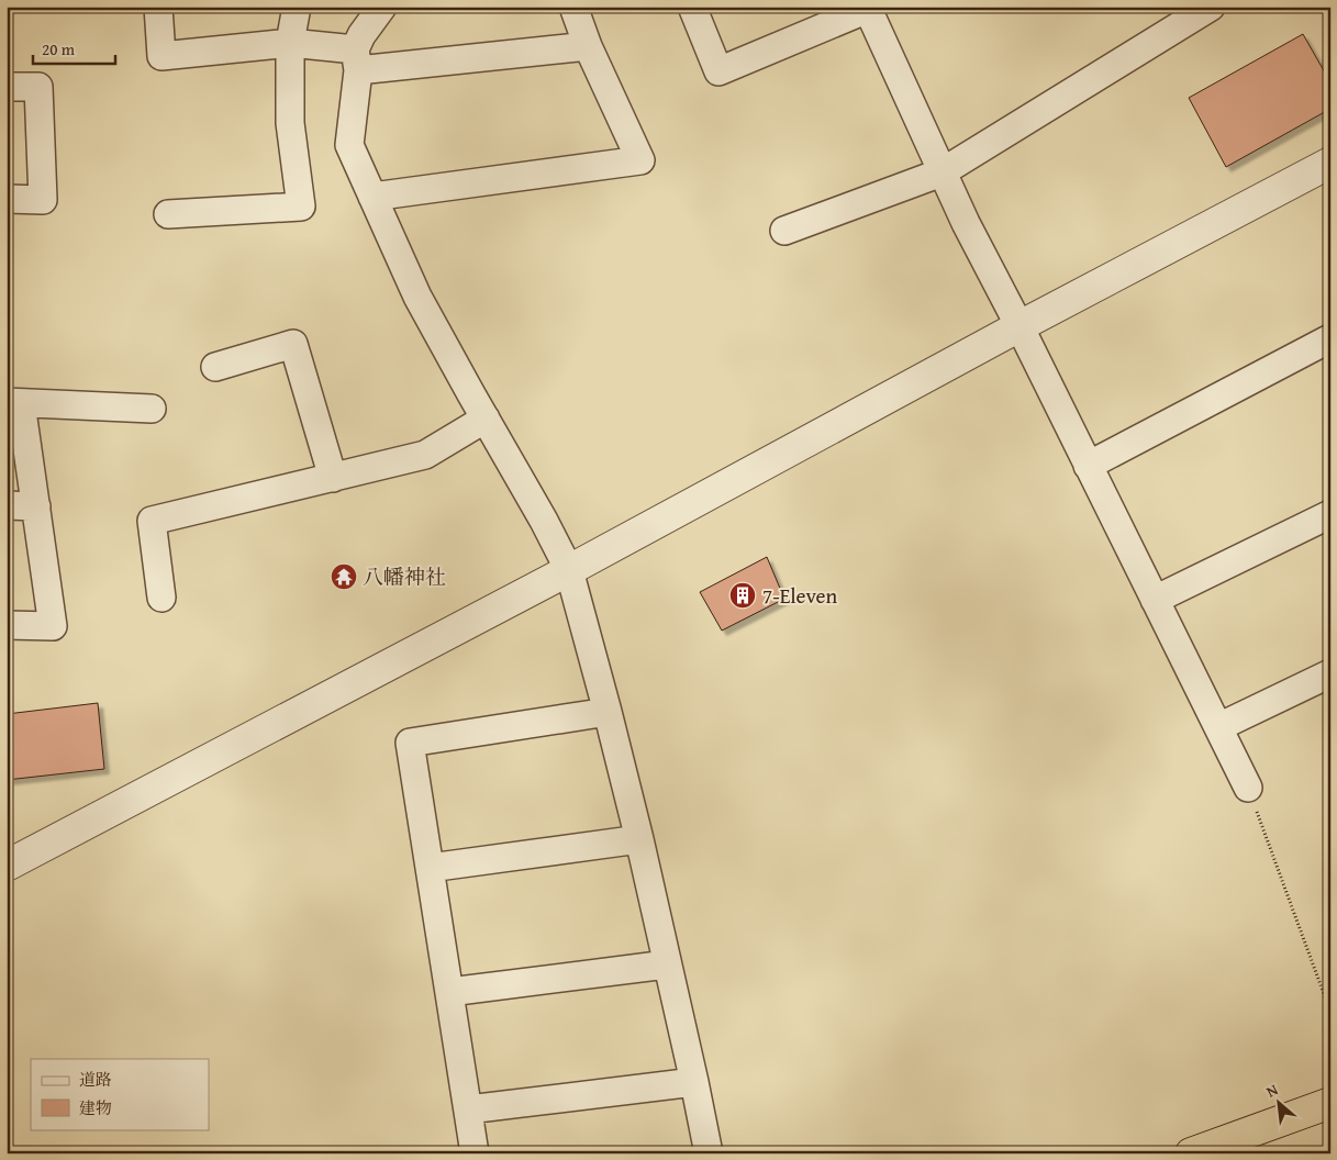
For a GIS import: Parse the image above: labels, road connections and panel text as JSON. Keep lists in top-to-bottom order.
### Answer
{
  "places": {
    "temple": ["八幡神社"],
    "building": ["7-Eleven"]
  },
  "legend": ["道路", "建物"],
  "scale_bar": "20 m",
  "north": "top left"
}
